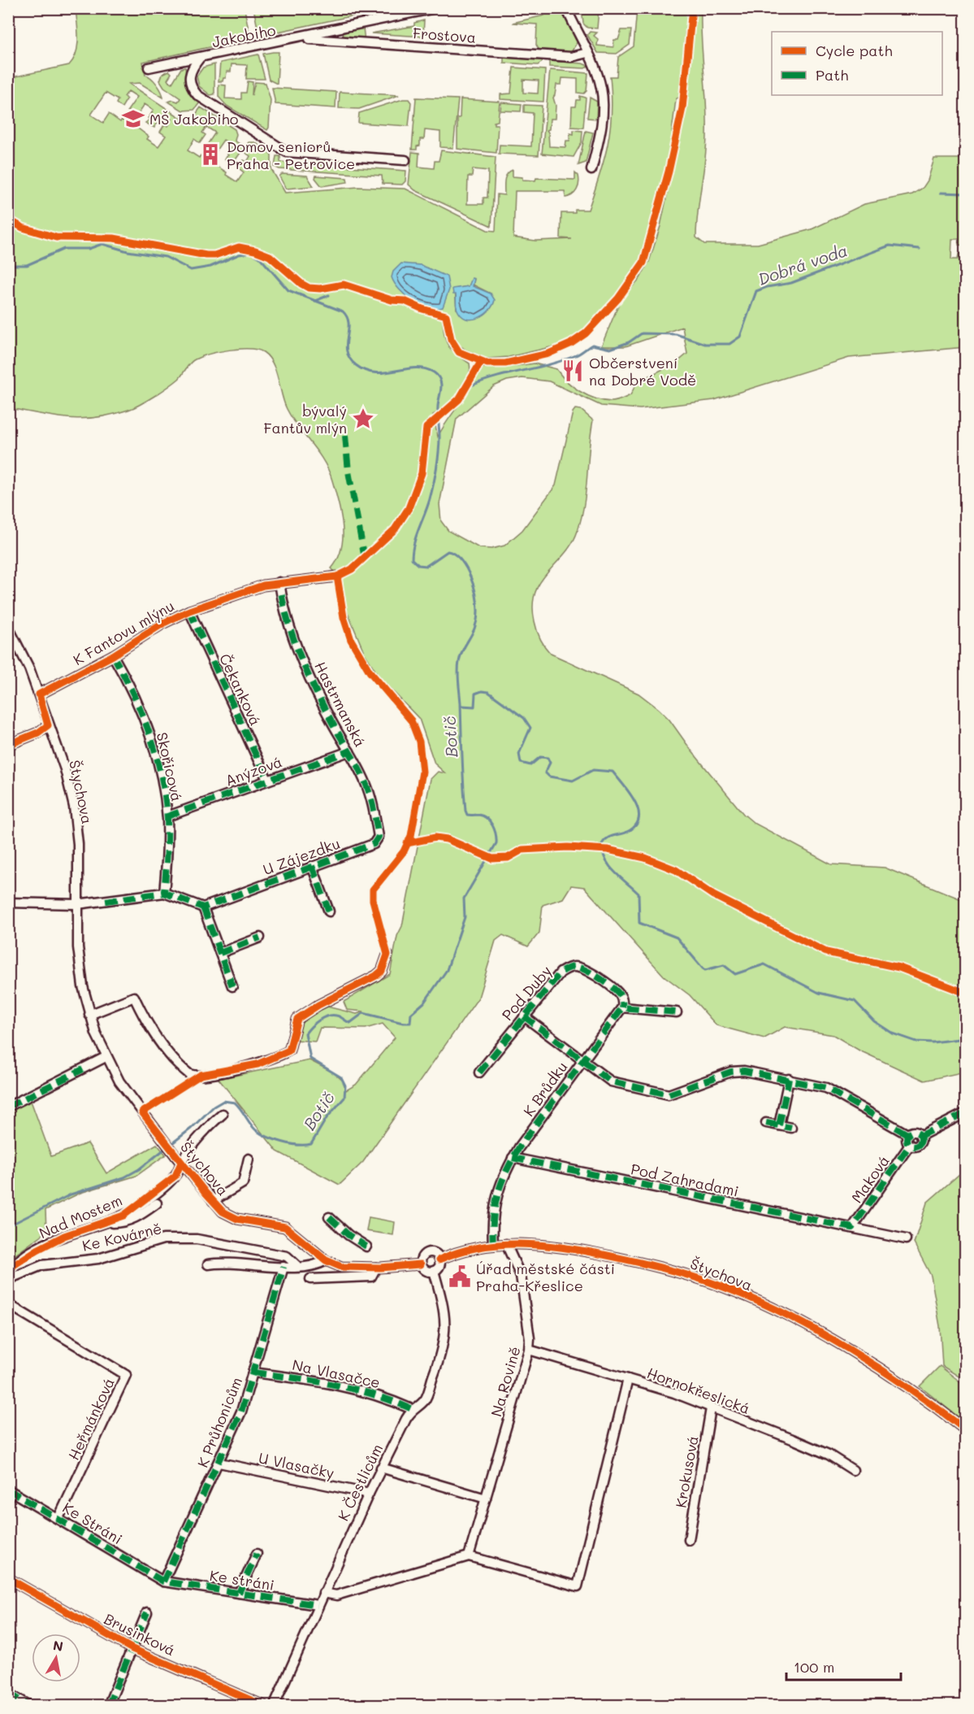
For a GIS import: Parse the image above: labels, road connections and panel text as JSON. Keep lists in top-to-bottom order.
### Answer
{
  "streets": {
    "street": [
      "Frostova",
      "Jakobiho",
      "K Fantovu mlýnu",
      "Čekanková",
      "Hastrmanská",
      "Skořicová",
      "Anýzová",
      "Štychova",
      "U Zájezdku",
      "Pod Duby",
      "K Brůdku",
      "Maková",
      "Pod Zahradami",
      "Nad Mostem",
      "Ke Kovárně",
      "Na Vlasačce",
      "Na Rovině",
      "Hornokřeslická",
      "Heřmánková",
      "K Průhonicům",
      "U Vlasačky",
      "Krokusová",
      "K Čestlicům",
      "Ke Stráni",
      "Ke stráni",
      "Brusinková"
    ]
  },
  "crossings": [
    ["Frostova", "Jakobiho"],
    ["K Fantovu mlýnu", "Čekanková"],
    ["K Fantovu mlýnu", "Hastrmanská"],
    ["K Fantovu mlýnu", "Skořicová"],
    ["K Fantovu mlýnu", "Štychova"],
    ["Čekanková", "Anýzová"],
    ["Hastrmanská", "Anýzová"],
    ["Hastrmanská", "U Zájezdku"],
    ["Skořicová", "Anýzová"],
    ["Štychova", "K Brůdku"],
    ["Štychova", "Nad Mostem"],
    ["Štychova", "Na Rovině"],
    ["Štychova", "K Čestlicům"],
    ["Pod Duby", "K Brůdku"],
    ["K Brůdku", "Pod Zahradami"],
    ["Maková", "Pod Zahradami"],
    ["Na Vlasačce", "K Průhonicům"],
    ["Na Vlasačce", "K Čestlicům"],
    ["Na Rovině", "Hornokřeslická"],
    ["Hornokřeslická", "Krokusová"],
    ["Heřmánková", "Ke Stráni"],
    ["K Průhonicům", "U Vlasačky"],
    ["K Průhonicům", "Ke Stráni"],
    ["K Průhonicům", "Ke stráni"],
    ["U Vlasačky", "K Čestlicům"],
    ["K Čestlicům", "Ke stráni"],
    ["Ke Stráni", "Ke stráni"]
  ],
  "water": ["Dobrá voda", "Botič"],
  "places": {
    "school or university": ["MŠ Jakobiho"],
    "building": ["Domov seniorů Praha - Petrovice"],
    "restaurant": ["Občerstvení na Dobré Vodě"],
    "place": ["bývalý Fantův mlýn"],
    "public building": ["Úřad městské části Praha-Křeslice"]
  },
  "legend": ["Cycle path", "Path"],
  "scale_bar": "100 m",
  "north": "top"
}
